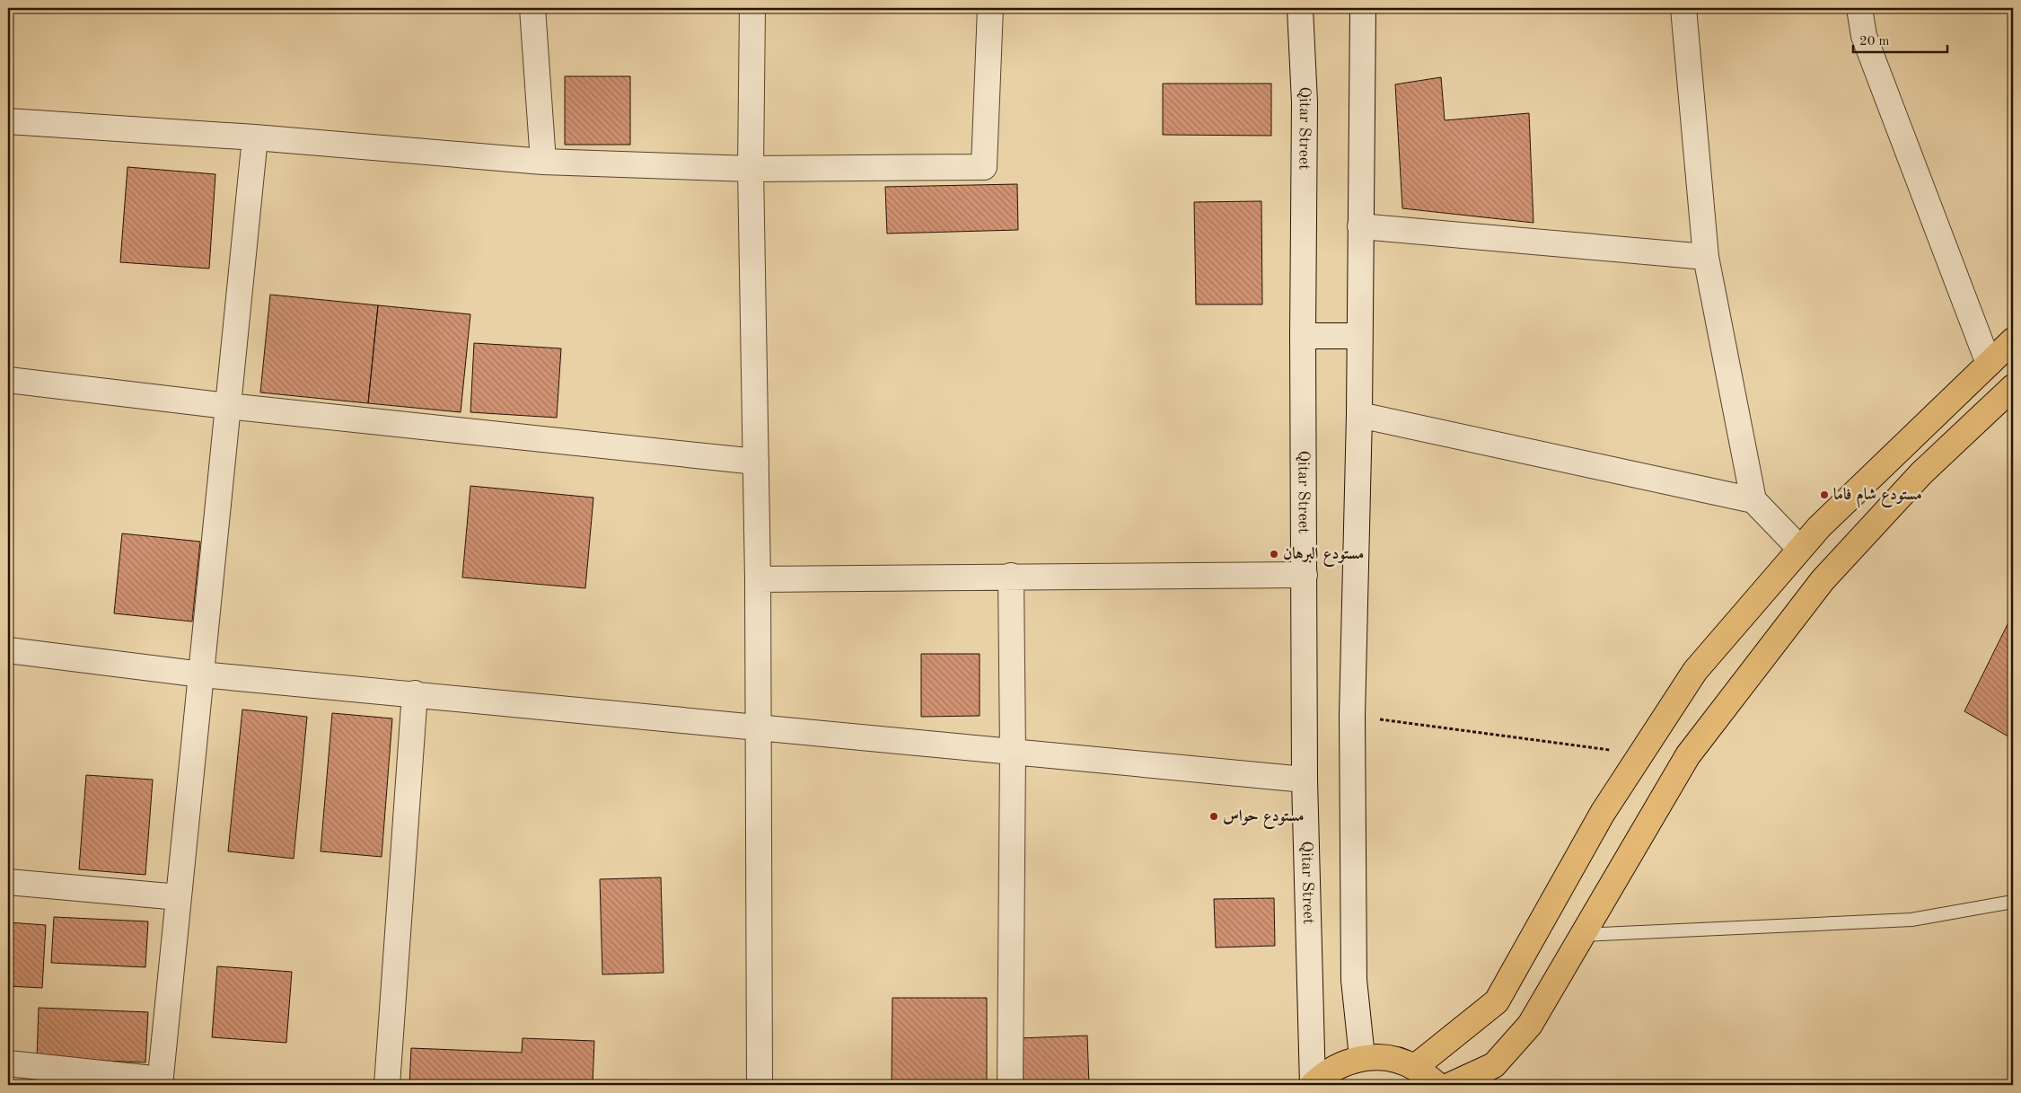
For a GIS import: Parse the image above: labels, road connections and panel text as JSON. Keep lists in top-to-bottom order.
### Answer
{
  "streets": {
    "street": ["Qitar Street"]
  },
  "places": ["مستودع شام فاما", "مستودع البرهان", "مستودع حواس"],
  "scale_bar": "20 m"
}
